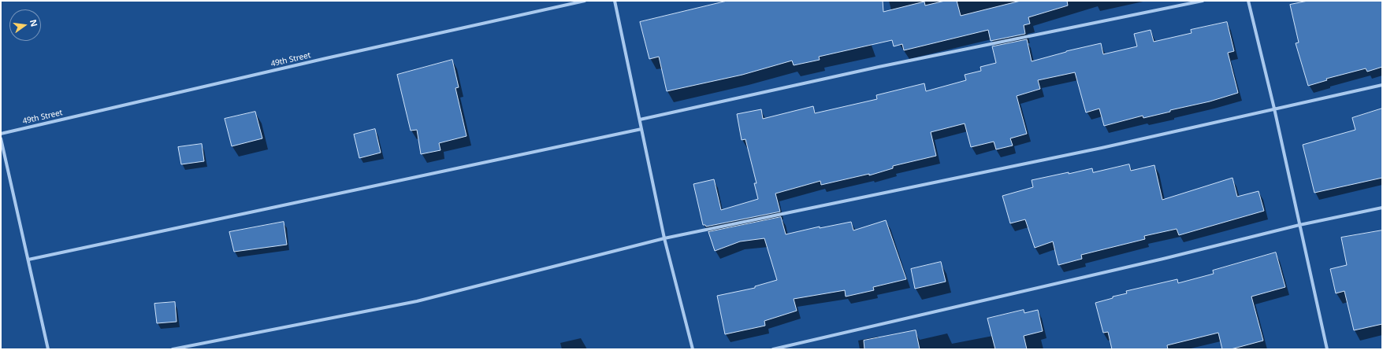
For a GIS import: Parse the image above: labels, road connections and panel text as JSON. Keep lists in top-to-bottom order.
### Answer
{
  "streets": {
    "street": ["49th Street"]
  },
  "north": "right"
}
